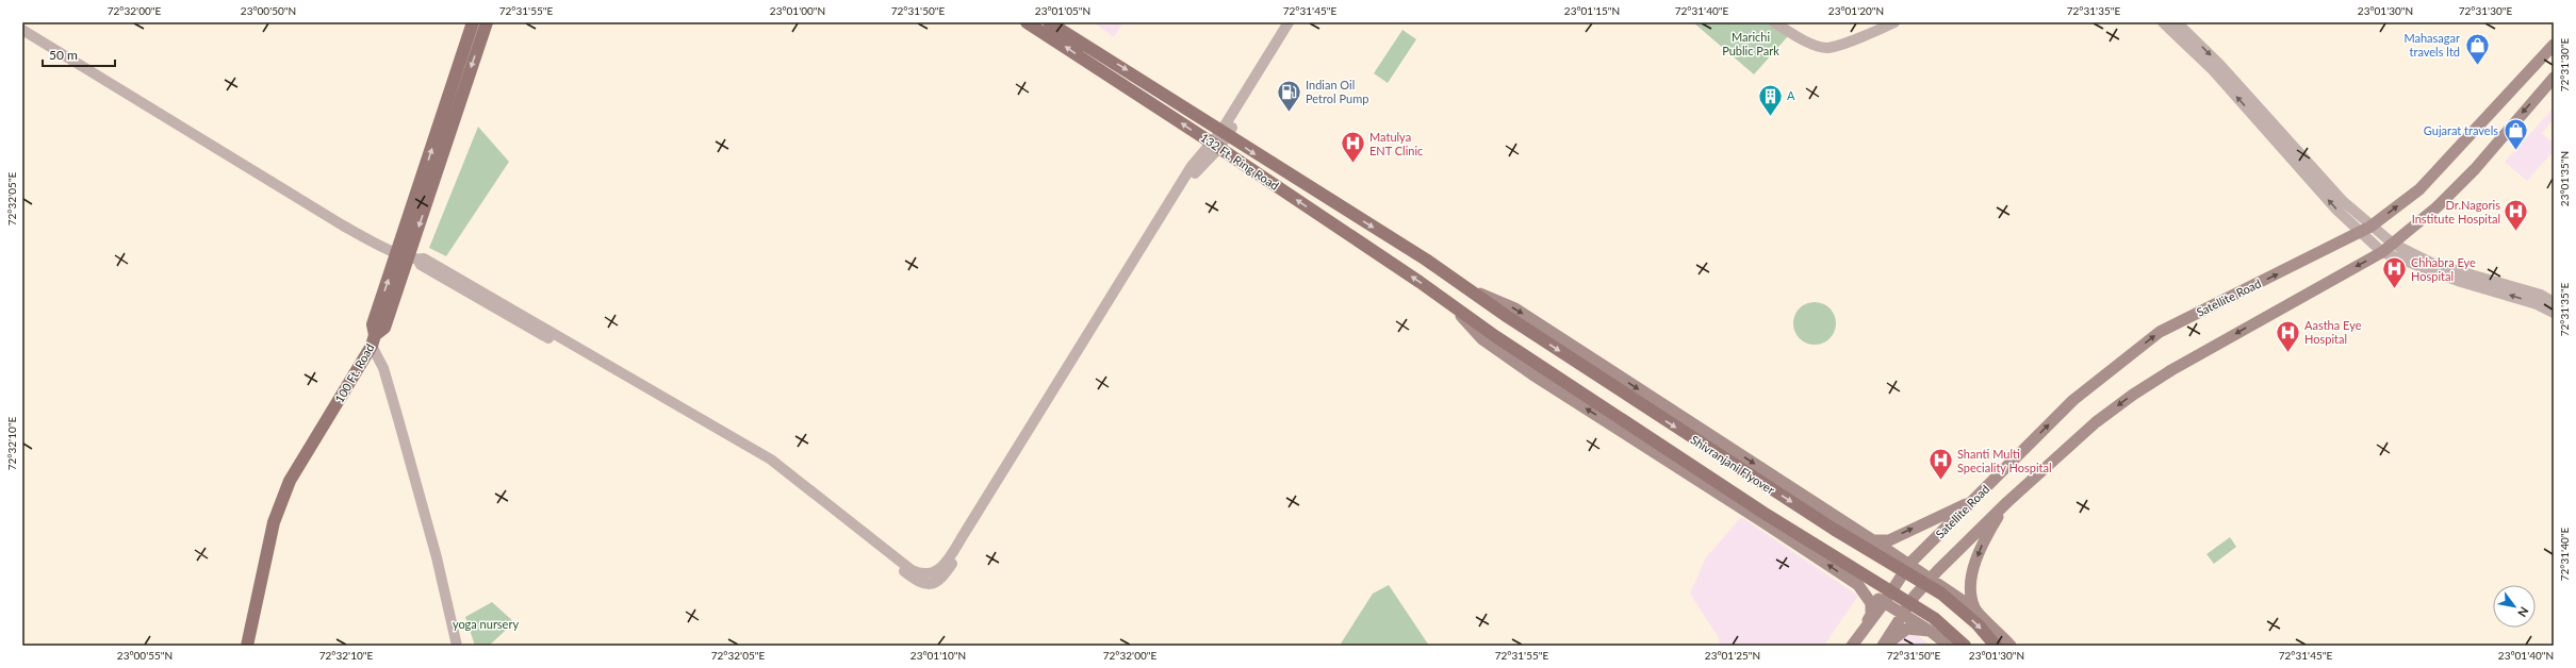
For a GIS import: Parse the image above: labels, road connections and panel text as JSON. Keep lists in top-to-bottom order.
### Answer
{
  "streets": {
    "main road": [
      "132 Ft. Ring Road",
      "Satellite Road",
      "100 Ft. Road",
      "Shivranjani Flyover"
    ]
  },
  "crossings": [
    ["132 Ft. Ring Road", "Shivranjani Flyover"]
  ],
  "parks": ["Marichi Public Park", "yoga nursery"],
  "places": {
    "shop": ["Mahasagar travels ltd", "Gujarat travels"],
    "fuel station": ["Indian Oil Petrol Pump"],
    "building": ["A"],
    "hospital": [
      "Matulya ENT Clinic",
      "Dr.Nagoris Institute Hospital",
      "Chhabra Eye Hospital",
      "Aastha Eye Hospital",
      "Shanti Multi Speciality Hospital"
    ]
  },
  "scale_bar": "50 m",
  "north": "bottom right",
  "coordinates": [
    "72°32'00\"E",
    "23°00'50\"N",
    "72°31'55\"E",
    "23°01'00\"N",
    "72°31'50\"E",
    "23°01'05\"N",
    "72°31'45\"E",
    "23°01'15\"N",
    "72°31'40\"E",
    "23°01'20\"N",
    "72°31'35\"E",
    "23°01'30\"N",
    "72°31'30\"E",
    "23°01'35\"N",
    "72°32'05\"E",
    "72°32'10\"E",
    "23°00'55\"N",
    "23°01'10\"N",
    "23°01'25\"N",
    "23°01'40\"N"
  ]
}
